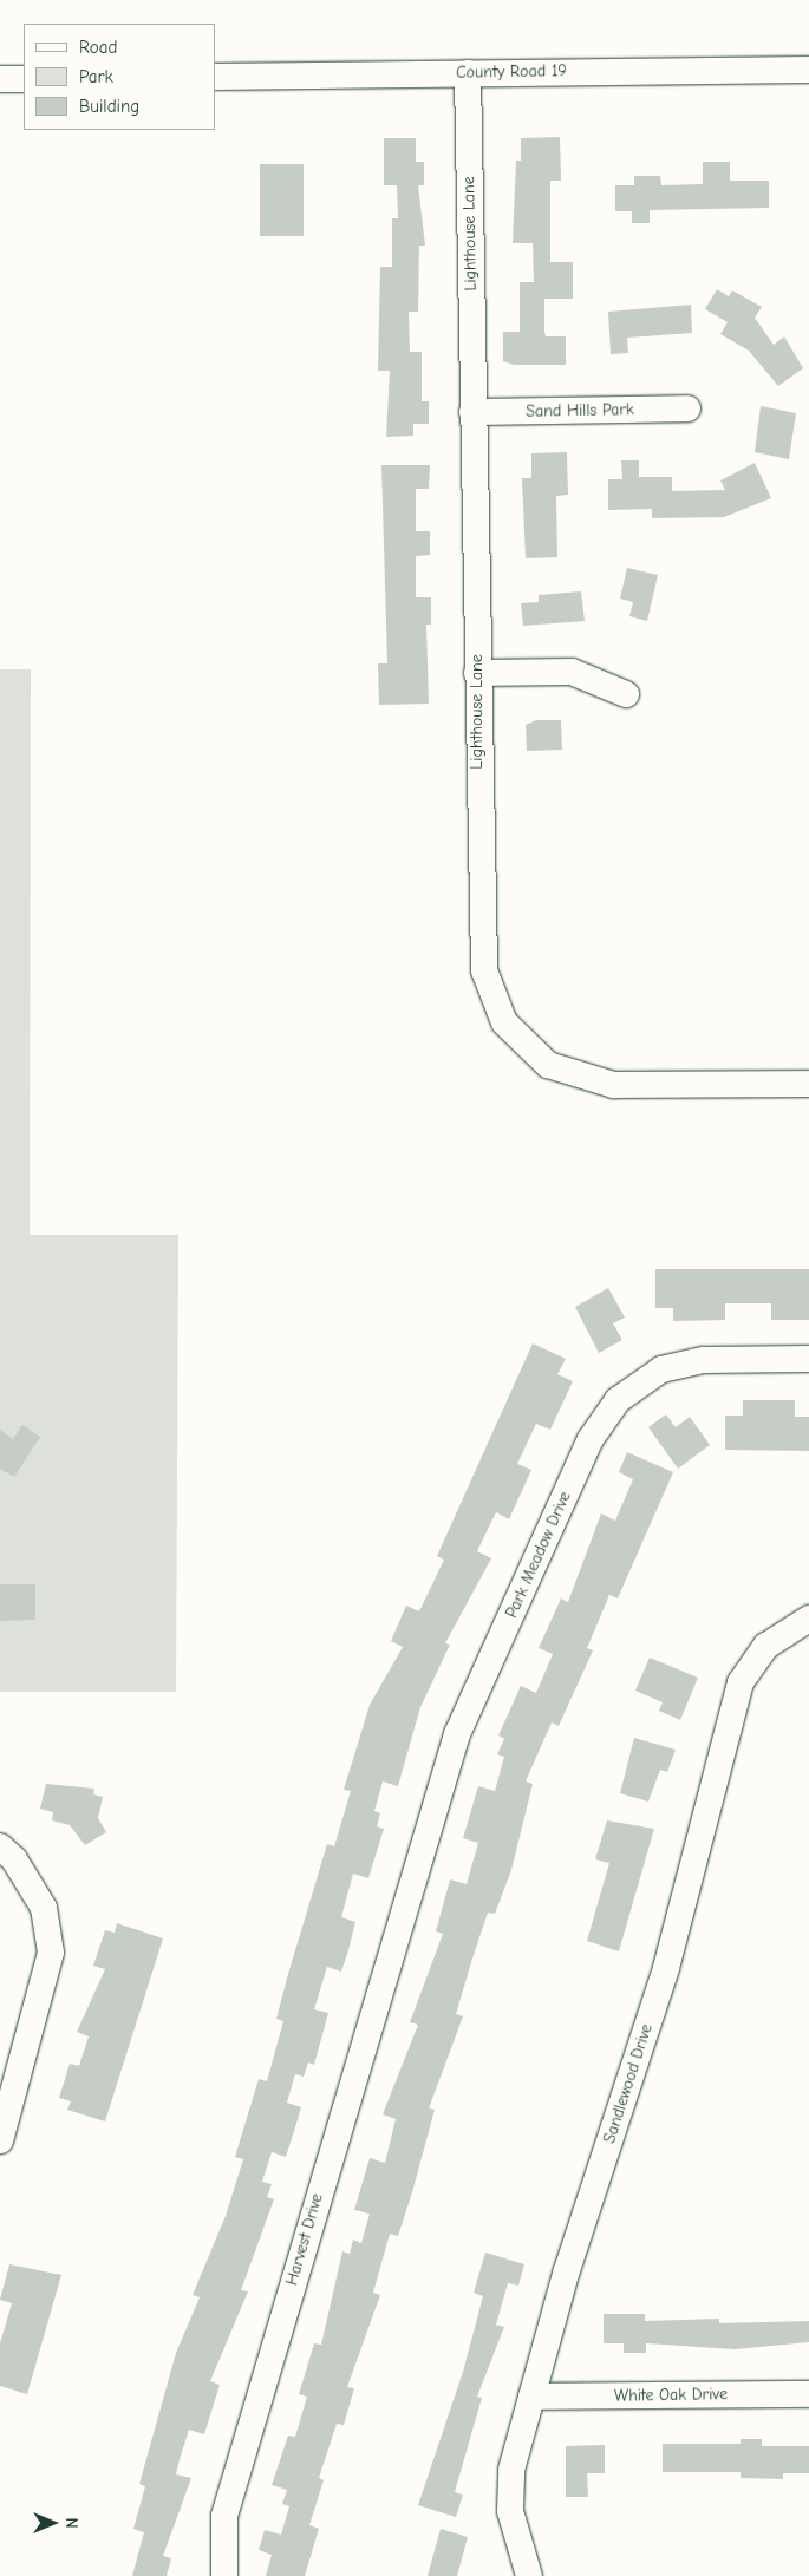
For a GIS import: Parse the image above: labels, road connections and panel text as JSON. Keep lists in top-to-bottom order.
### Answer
{
  "streets": {
    "street": [
      "County Road 19",
      "Lighthouse Lane",
      "Sand Hills Park",
      "Park Meadow Drive",
      "Sandlewood Drive",
      "Harvest Drive",
      "White Oak Drive"
    ]
  },
  "crossings": [
    ["County Road 19", "Lighthouse Lane"],
    ["Lighthouse Lane", "Sand Hills Park"],
    ["Park Meadow Drive", "Harvest Drive"],
    ["Sandlewood Drive", "White Oak Drive"]
  ],
  "legend": ["Road", "Park", "Building"],
  "north": "right"
}
